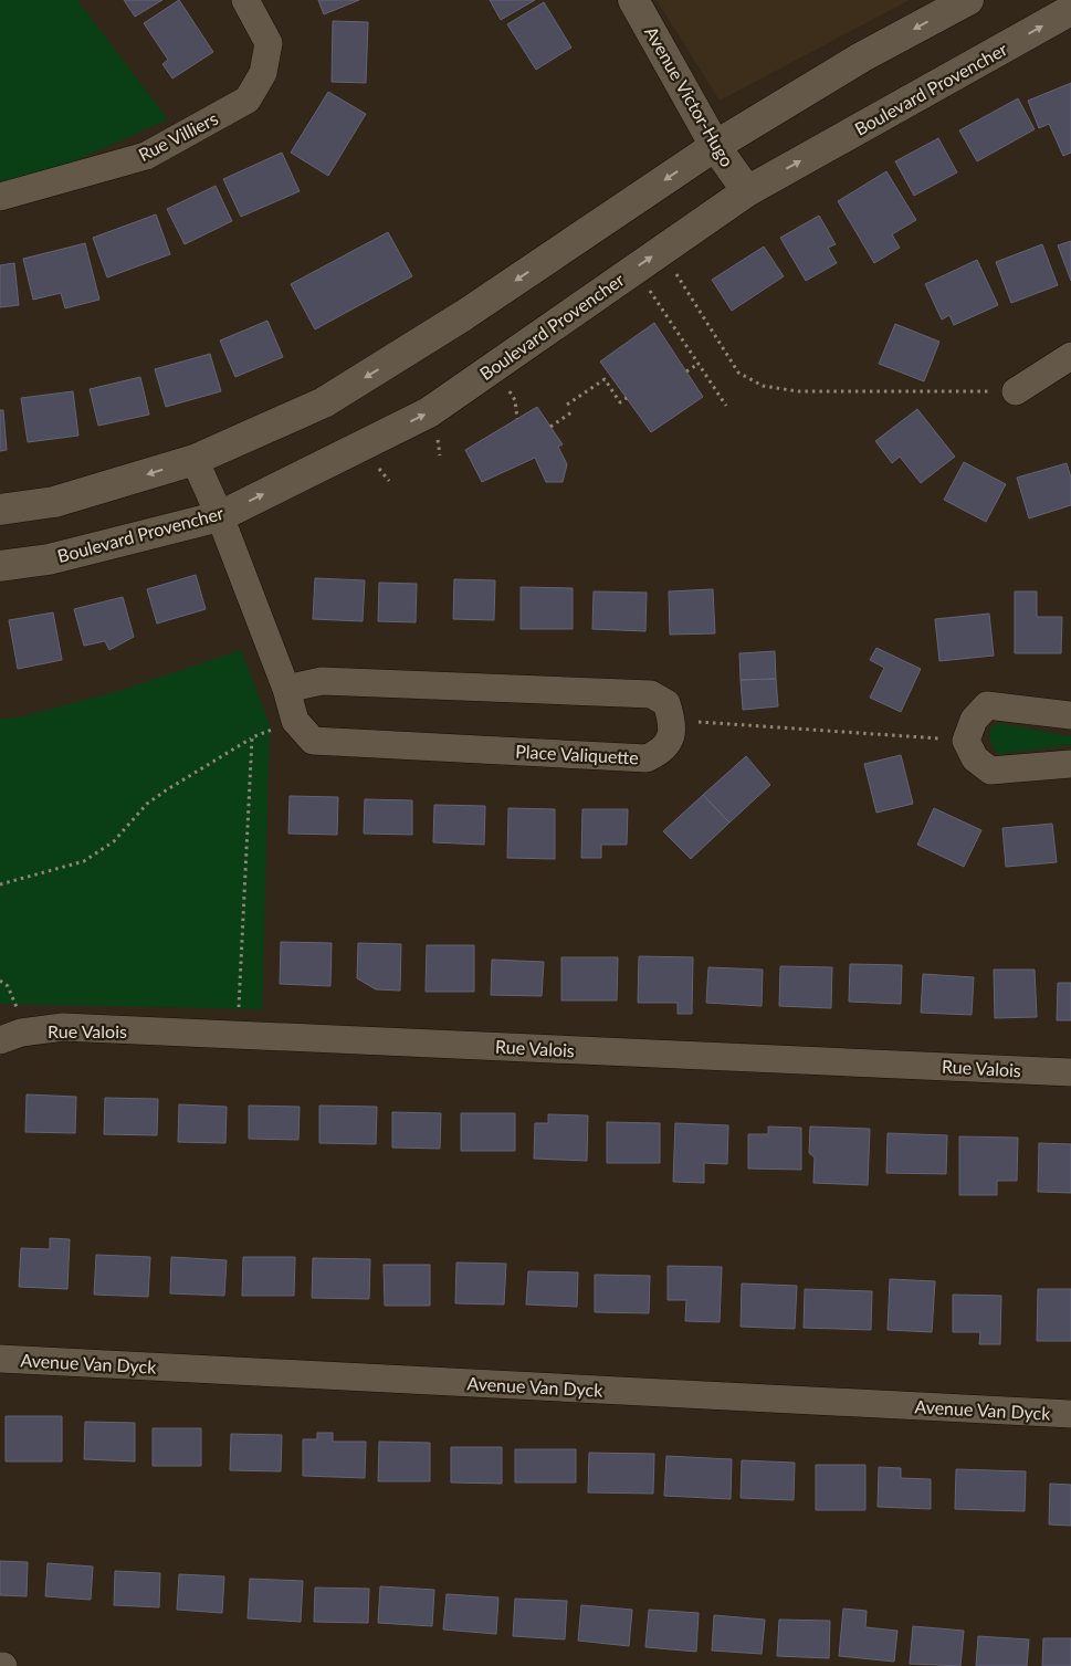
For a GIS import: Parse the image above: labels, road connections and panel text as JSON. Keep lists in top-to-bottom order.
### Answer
{
  "streets": {
    "street": [
      "Boulevard Provencher",
      "Avenue Victor-Hugo",
      "Rue Villiers",
      "Place Valiquette",
      "Rue Valois",
      "Avenue Van Dyck"
    ]
  },
  "crossings": [
    ["Boulevard Provencher", "Avenue Victor-Hugo"],
    ["Boulevard Provencher", "Place Valiquette"]
  ]
}
